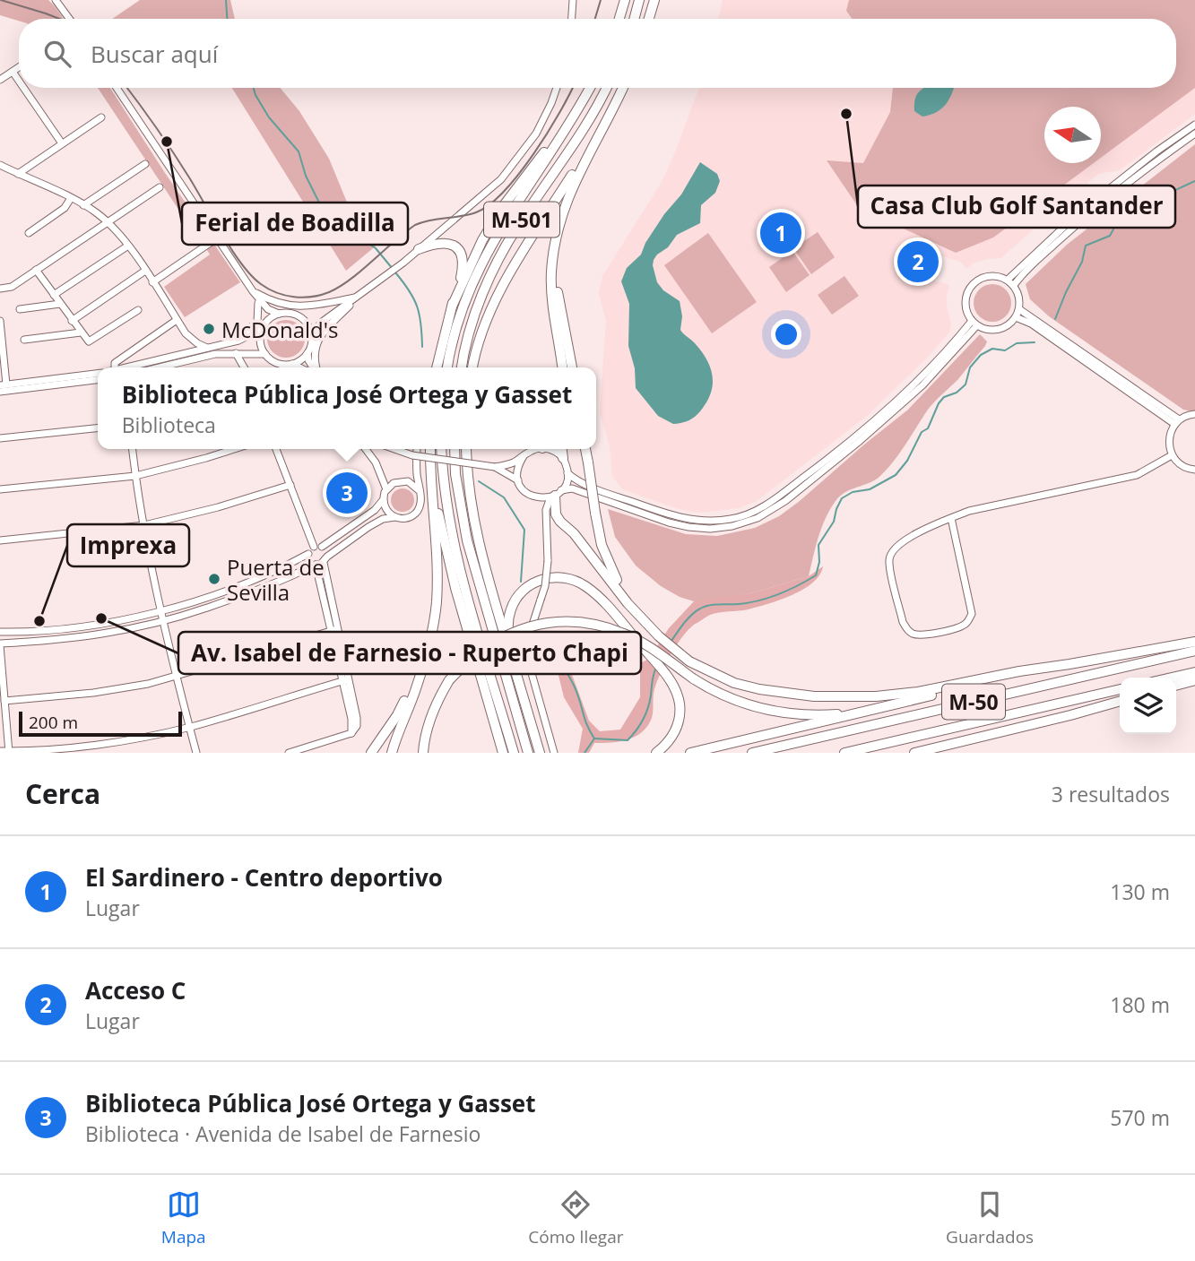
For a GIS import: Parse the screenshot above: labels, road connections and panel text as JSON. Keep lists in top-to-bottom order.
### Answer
{
  "streets": {
    "highway": ["M-501", "M-50"]
  },
  "places": [
    "Casa Club Golf Santander",
    "Ferial de Boadilla",
    "McDonald's",
    "Puerta de Sevilla",
    "Av. Isabel de Farnesio - Ruperto Chapi",
    "Imprexa"
  ],
  "scale_bar": "200 m",
  "north": "left",
  "page": {
    "search": "Buscar aquí",
    "pins": ["1", "2", "3"],
    "popup": ["Biblioteca Pública José Ortega y Gasset", "Biblioteca"],
    "scale": "200 m",
    "heading": ["Cerca", "3 resultados"],
    "list": [
      {
        "mark": "1",
        "name": "El Sardinero - Centro deportivo",
        "note": "Lugar",
        "value": "130 m"
      },
      {
        "mark": "2",
        "name": "Acceso C",
        "note": "Lugar",
        "value": "180 m"
      },
      {
        "mark": "3",
        "name": "Biblioteca Pública José Ortega y Gasset",
        "note": "Biblioteca · Avenida de Isabel de Farnesio",
        "value": "570 m"
      }
    ],
    "nav": ["Mapa", "Cómo llegar", "Guardados"]
  }
}
